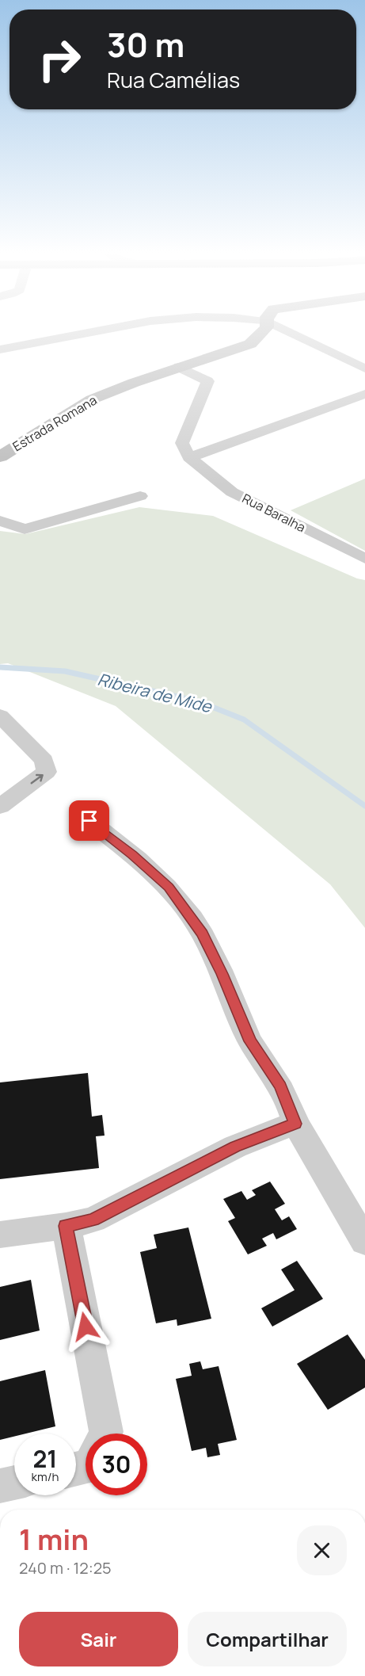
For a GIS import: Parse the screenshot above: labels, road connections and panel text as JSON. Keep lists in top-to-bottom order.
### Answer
{
  "streets": {
    "street": ["Estrada Romana", "Rua Baralha"]
  },
  "water": ["Ribeira de Mide"],
  "page": {
    "turn": ["30 m", "Rua Camélias"],
    "speed": "21 km/h",
    "limit": "30",
    "heading": ["1 min", "240 m · 12:25"],
    "buttons": ["Sair", "Compartilhar"]
  }
}
